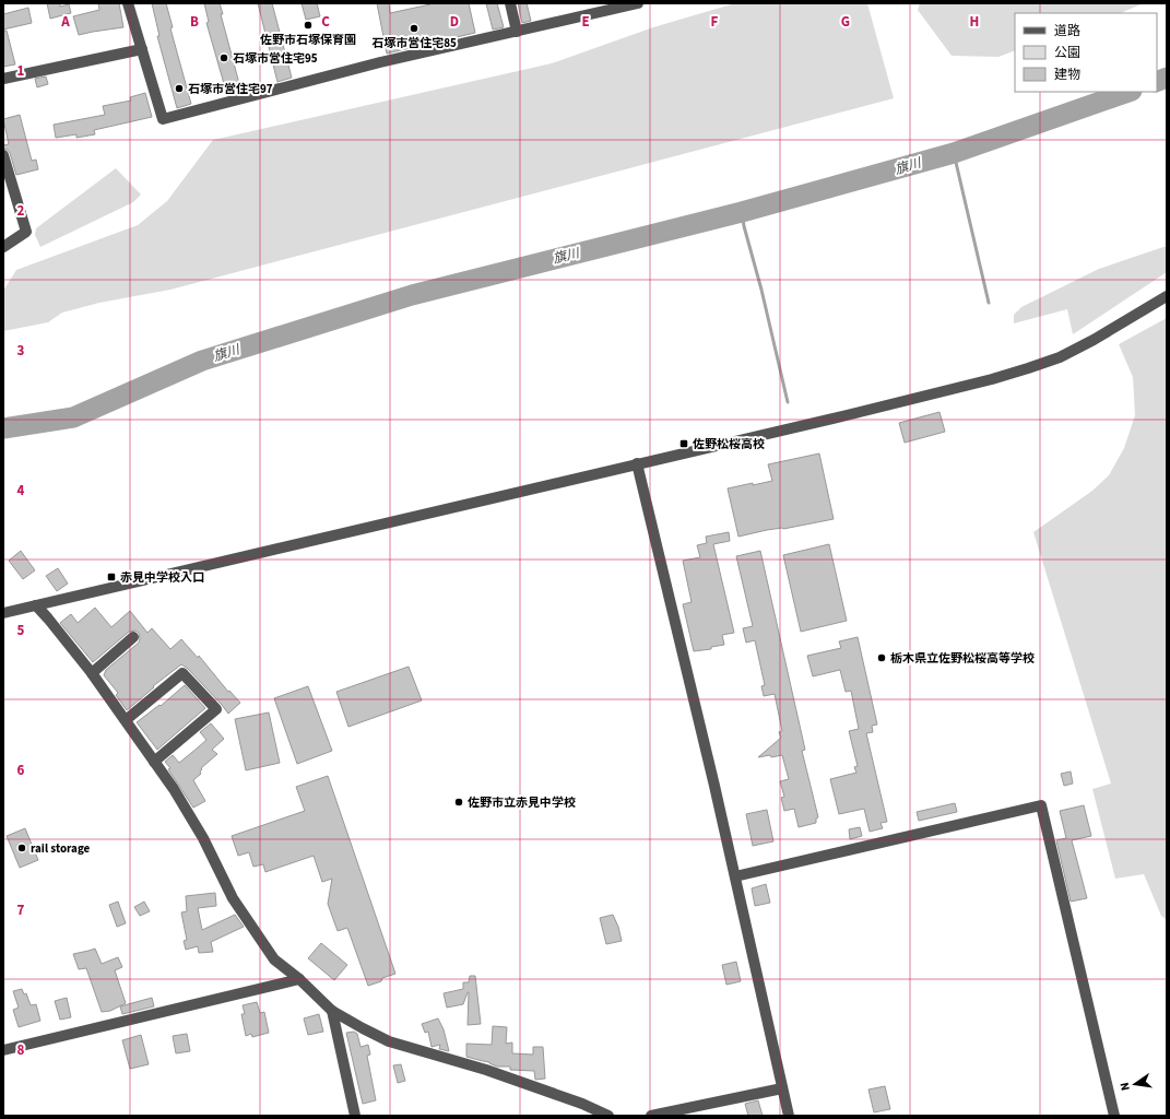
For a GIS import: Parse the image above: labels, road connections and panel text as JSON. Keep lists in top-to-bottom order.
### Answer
{
  "water": ["旗川"],
  "places": {
    "other": [
      "佐野市石塚保育園",
      "石塚市営住宅85",
      "石塚市営住宅95",
      "石塚市営住宅97",
      "栃木県立佐野松桜高等学校",
      "佐野市立赤見中学校",
      "rail storage"
    ],
    "transit": ["佐野松桜高校", "赤見中学校入口"]
  },
  "legend": ["道路", "公園", "建物"],
  "north": "left",
  "grid": {
    "columns": [
      "A",
      "B",
      "C",
      "D",
      "E",
      "F",
      "G",
      "H"
    ],
    "rows": [
      "1",
      "2",
      "3",
      "4",
      "5",
      "6",
      "7",
      "8"
    ]
  }
}
